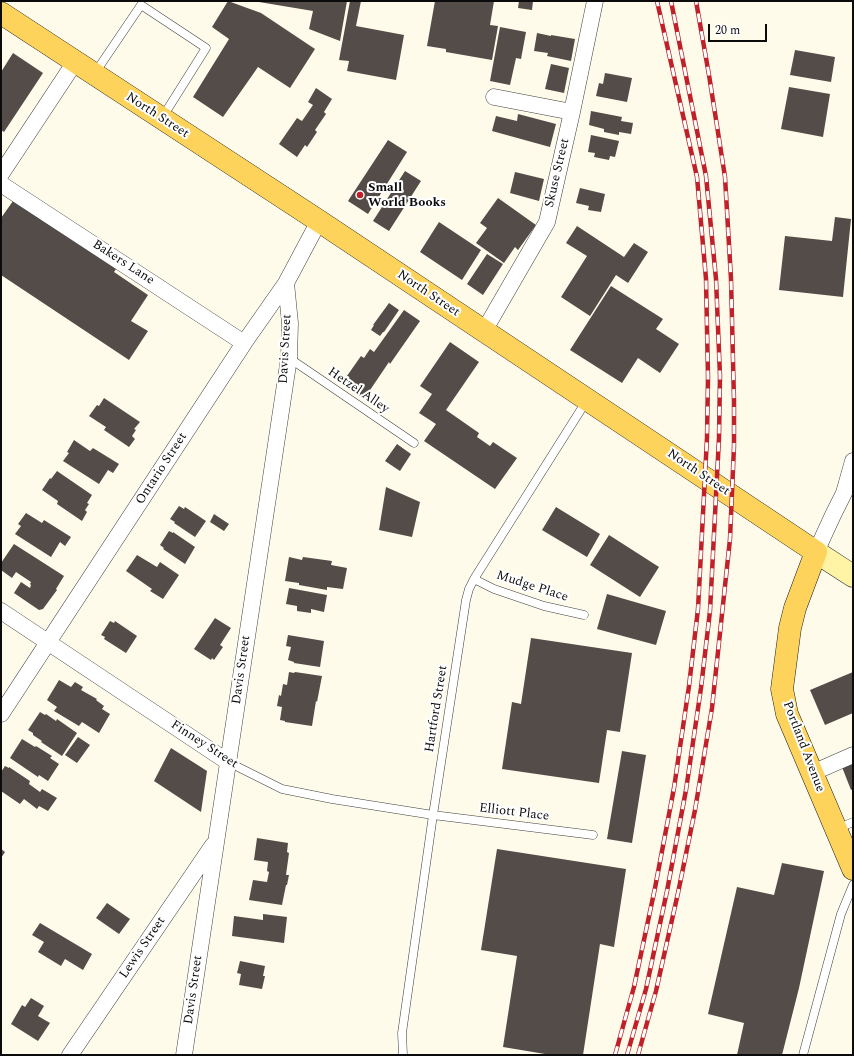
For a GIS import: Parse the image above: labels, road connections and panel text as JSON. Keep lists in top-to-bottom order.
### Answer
{
  "streets": {
    "main road": ["North Street", "Portland Avenue"],
    "street": [
      "Skuse Street",
      "Bakers Lane",
      "Davis Street",
      "Ontario Street",
      "Finney Street",
      "Lewis Street"
    ],
    "lane": [
      "Hetzel Alley",
      "Mudge Place",
      "Hartford Street",
      "Elliott Place"
    ]
  },
  "crossings": [
    ["North Street", "Skuse Street"],
    ["North Street", "Ontario Street"],
    ["North Street", "Hartford Street"],
    ["North Street", "Portland Avenue"],
    ["Bakers Lane", "Ontario Street"],
    ["Davis Street", "Hetzel Alley"],
    ["Davis Street", "Ontario Street"],
    ["Davis Street", "Finney Street"],
    ["Davis Street", "Lewis Street"],
    ["Ontario Street", "Finney Street"],
    ["Mudge Place", "Hartford Street"],
    ["Hartford Street", "Finney Street"],
    ["Hartford Street", "Elliott Place"],
    ["Finney Street", "Elliott Place"]
  ],
  "places": ["Small World Books"],
  "scale_bar": "20 m"
}
